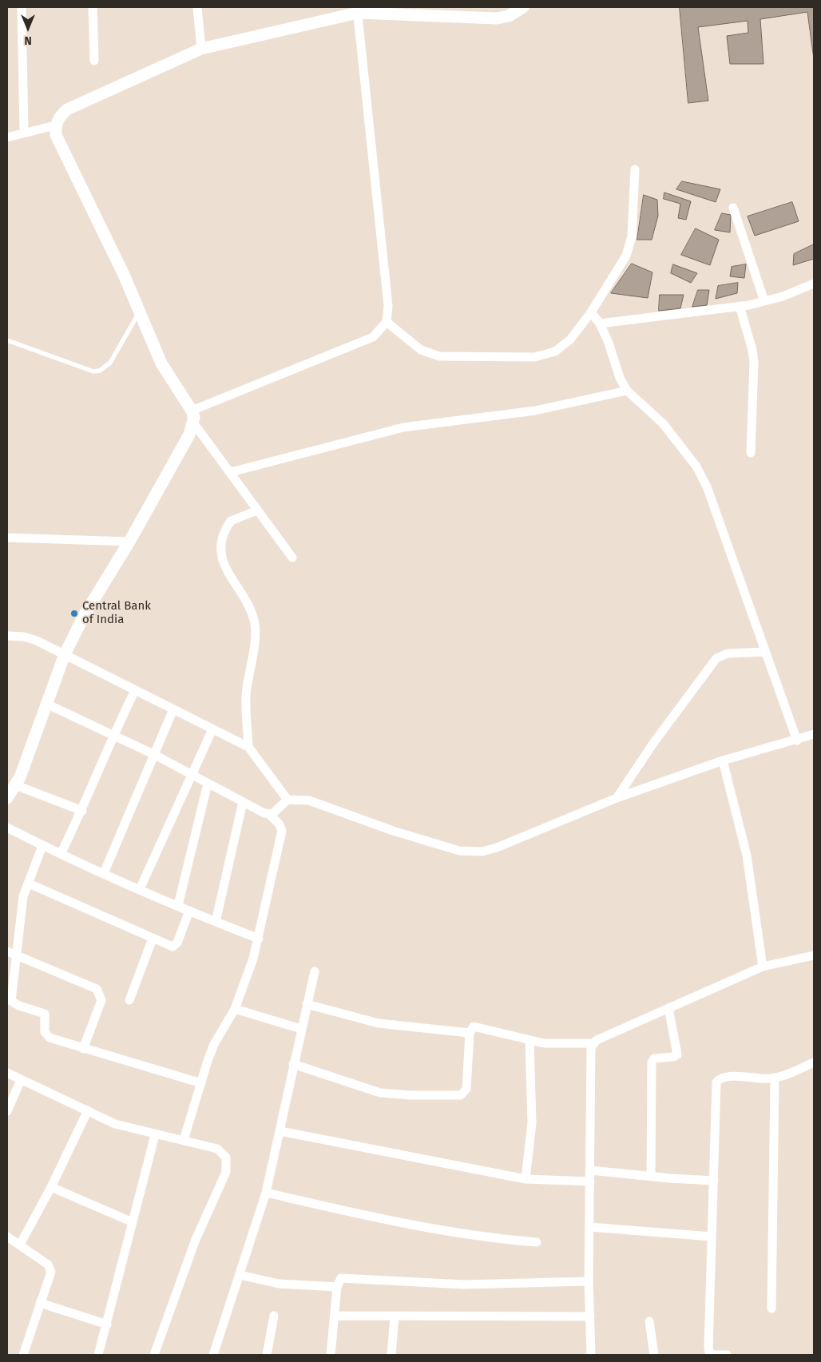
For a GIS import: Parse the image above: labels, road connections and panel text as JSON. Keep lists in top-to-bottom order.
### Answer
{
  "places": ["Central Bank of India"],
  "north": "bottom"
}
